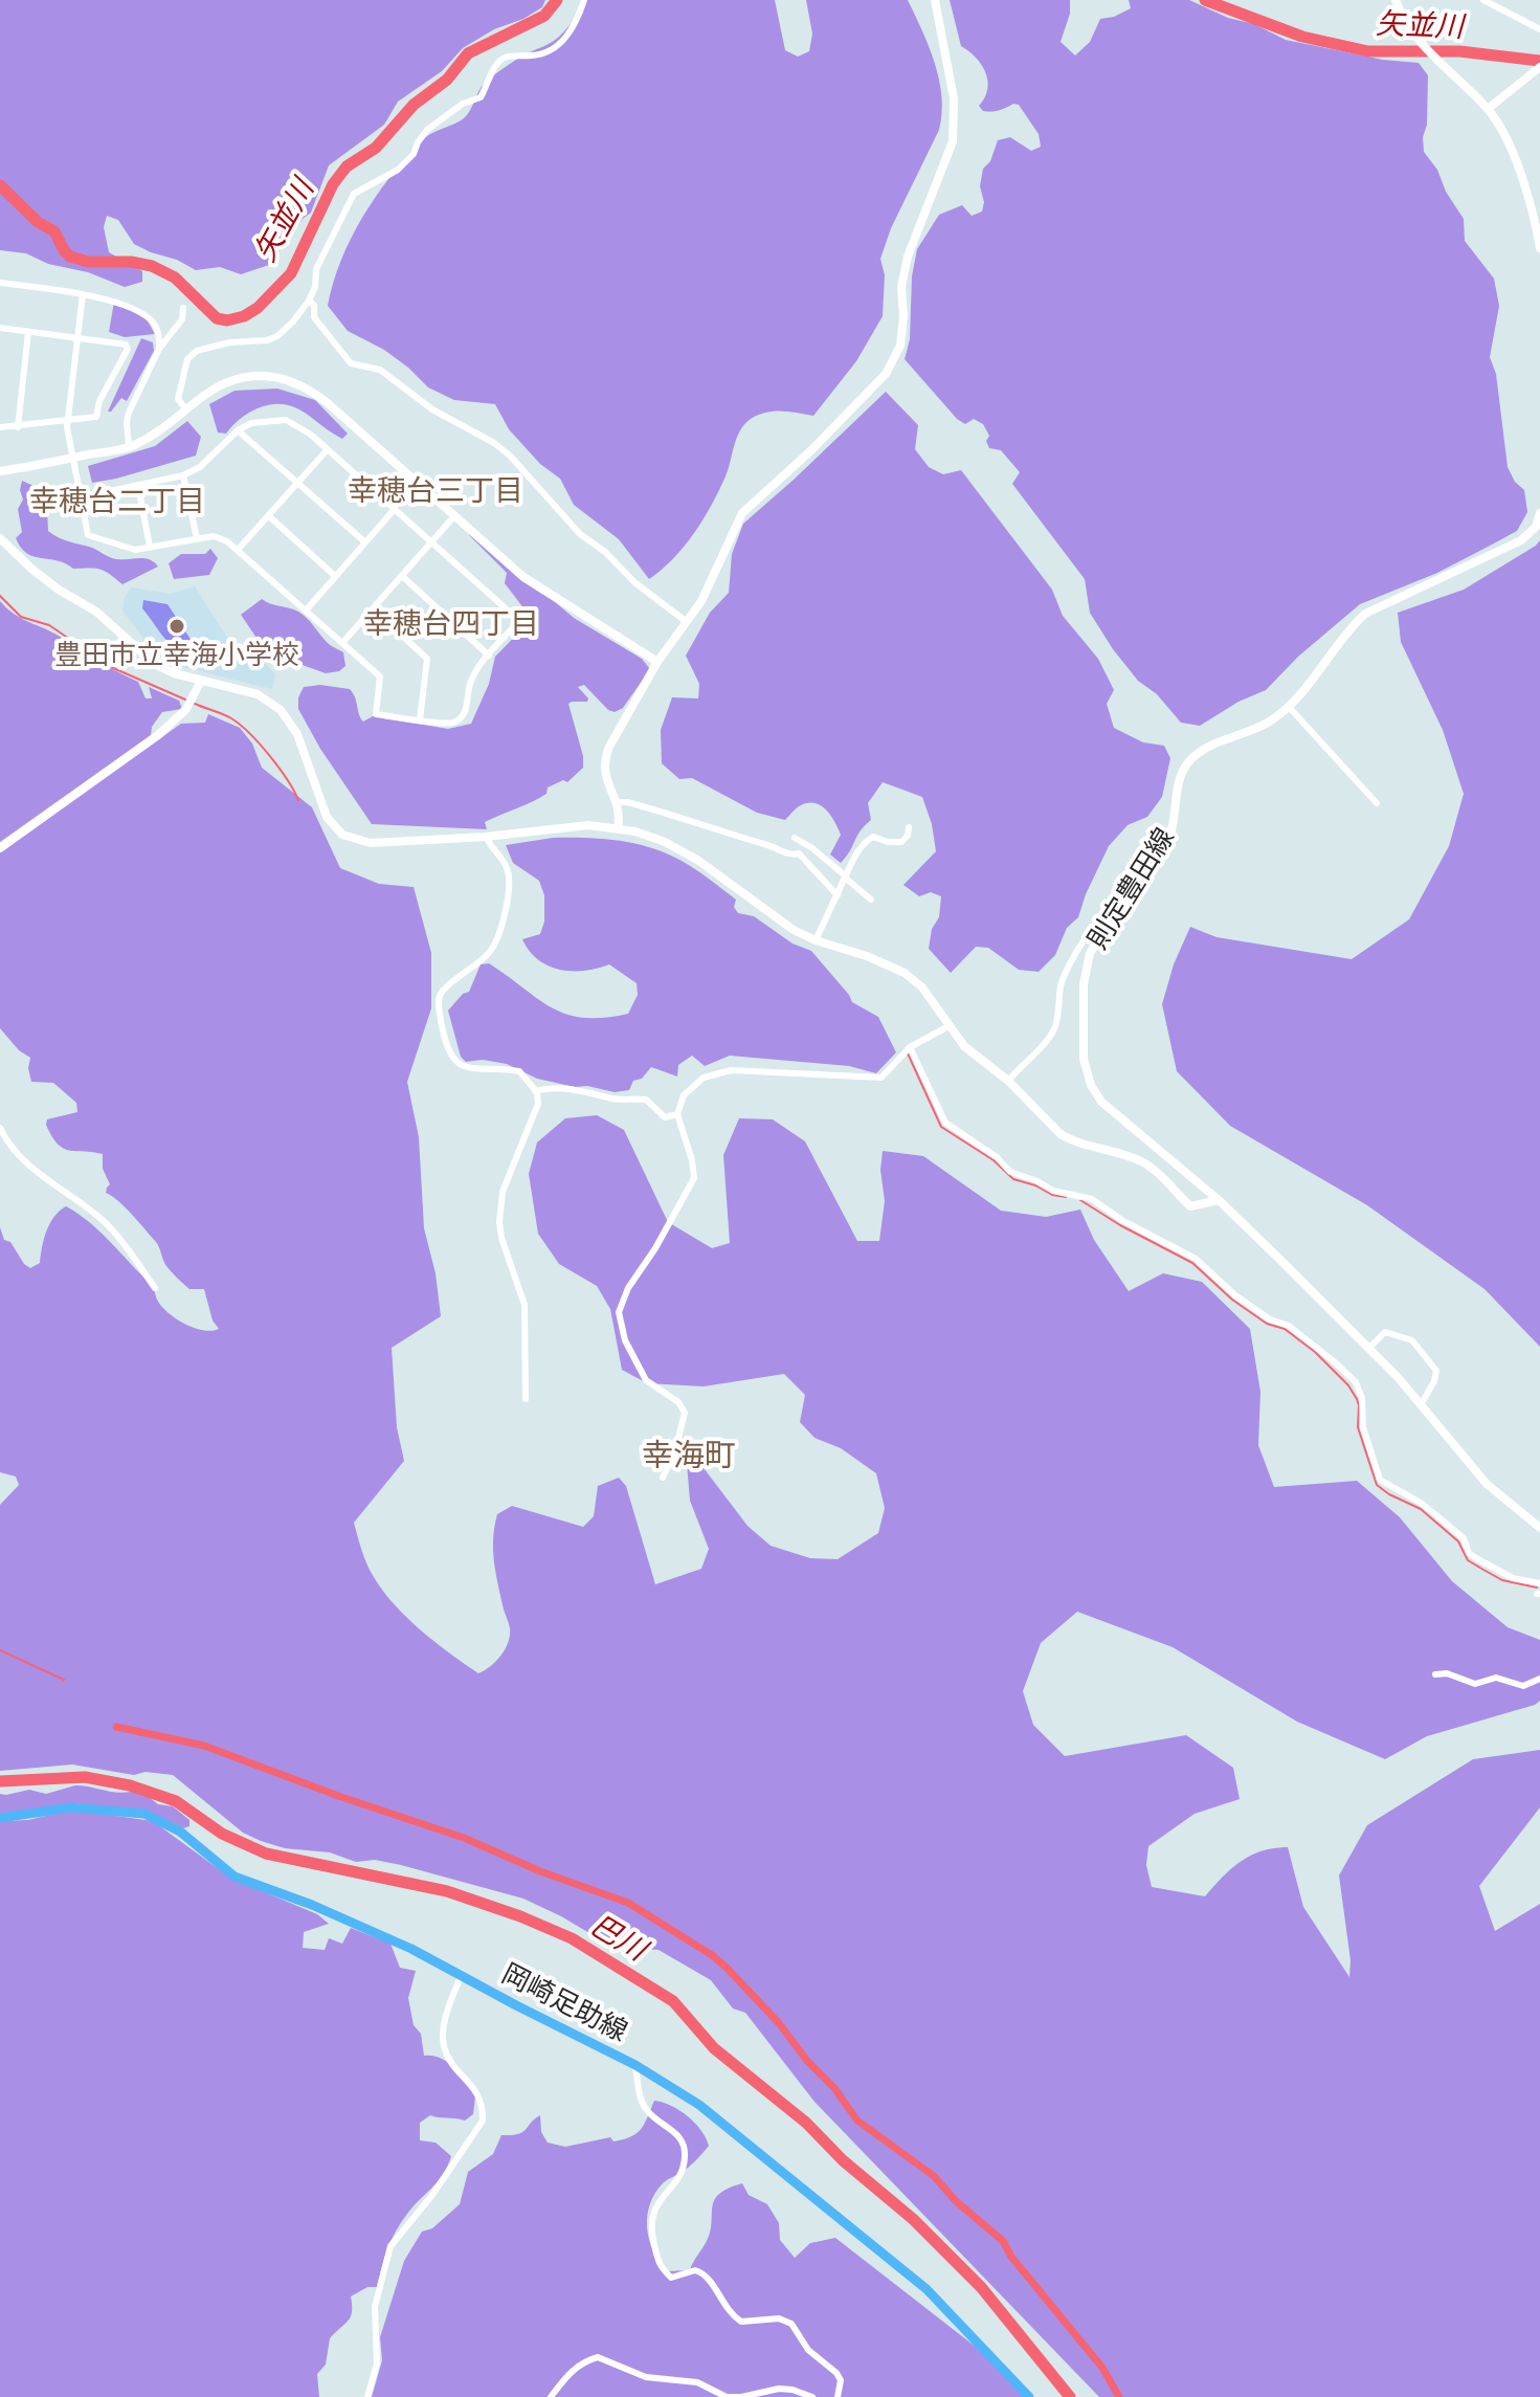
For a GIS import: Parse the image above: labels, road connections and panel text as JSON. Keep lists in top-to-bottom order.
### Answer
{
  "streets": {
    "main road": ["則定豊田線", "岡崎足助線"]
  },
  "districts": [
    "幸穂台三丁目",
    "幸穂台二丁目",
    "幸穂台四丁目",
    "幸海町"
  ],
  "water": ["矢並川", "巴川"],
  "places": ["豊田市立幸海小学校"]
}
